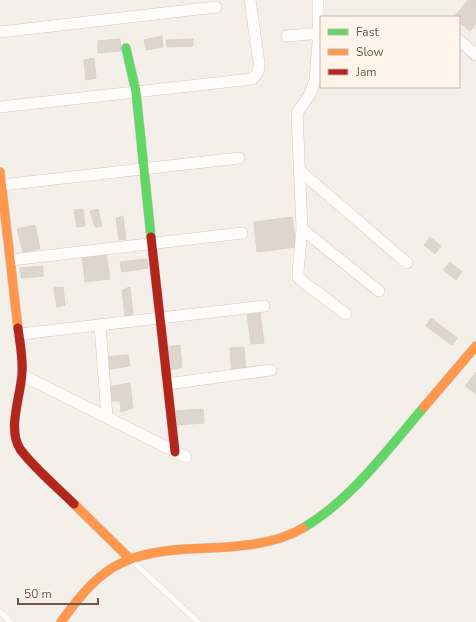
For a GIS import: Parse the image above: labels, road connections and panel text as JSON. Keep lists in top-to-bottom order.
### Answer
{
  "legend": ["Fast", "Slow", "Jam"],
  "scale_bar": "50 m"
}
